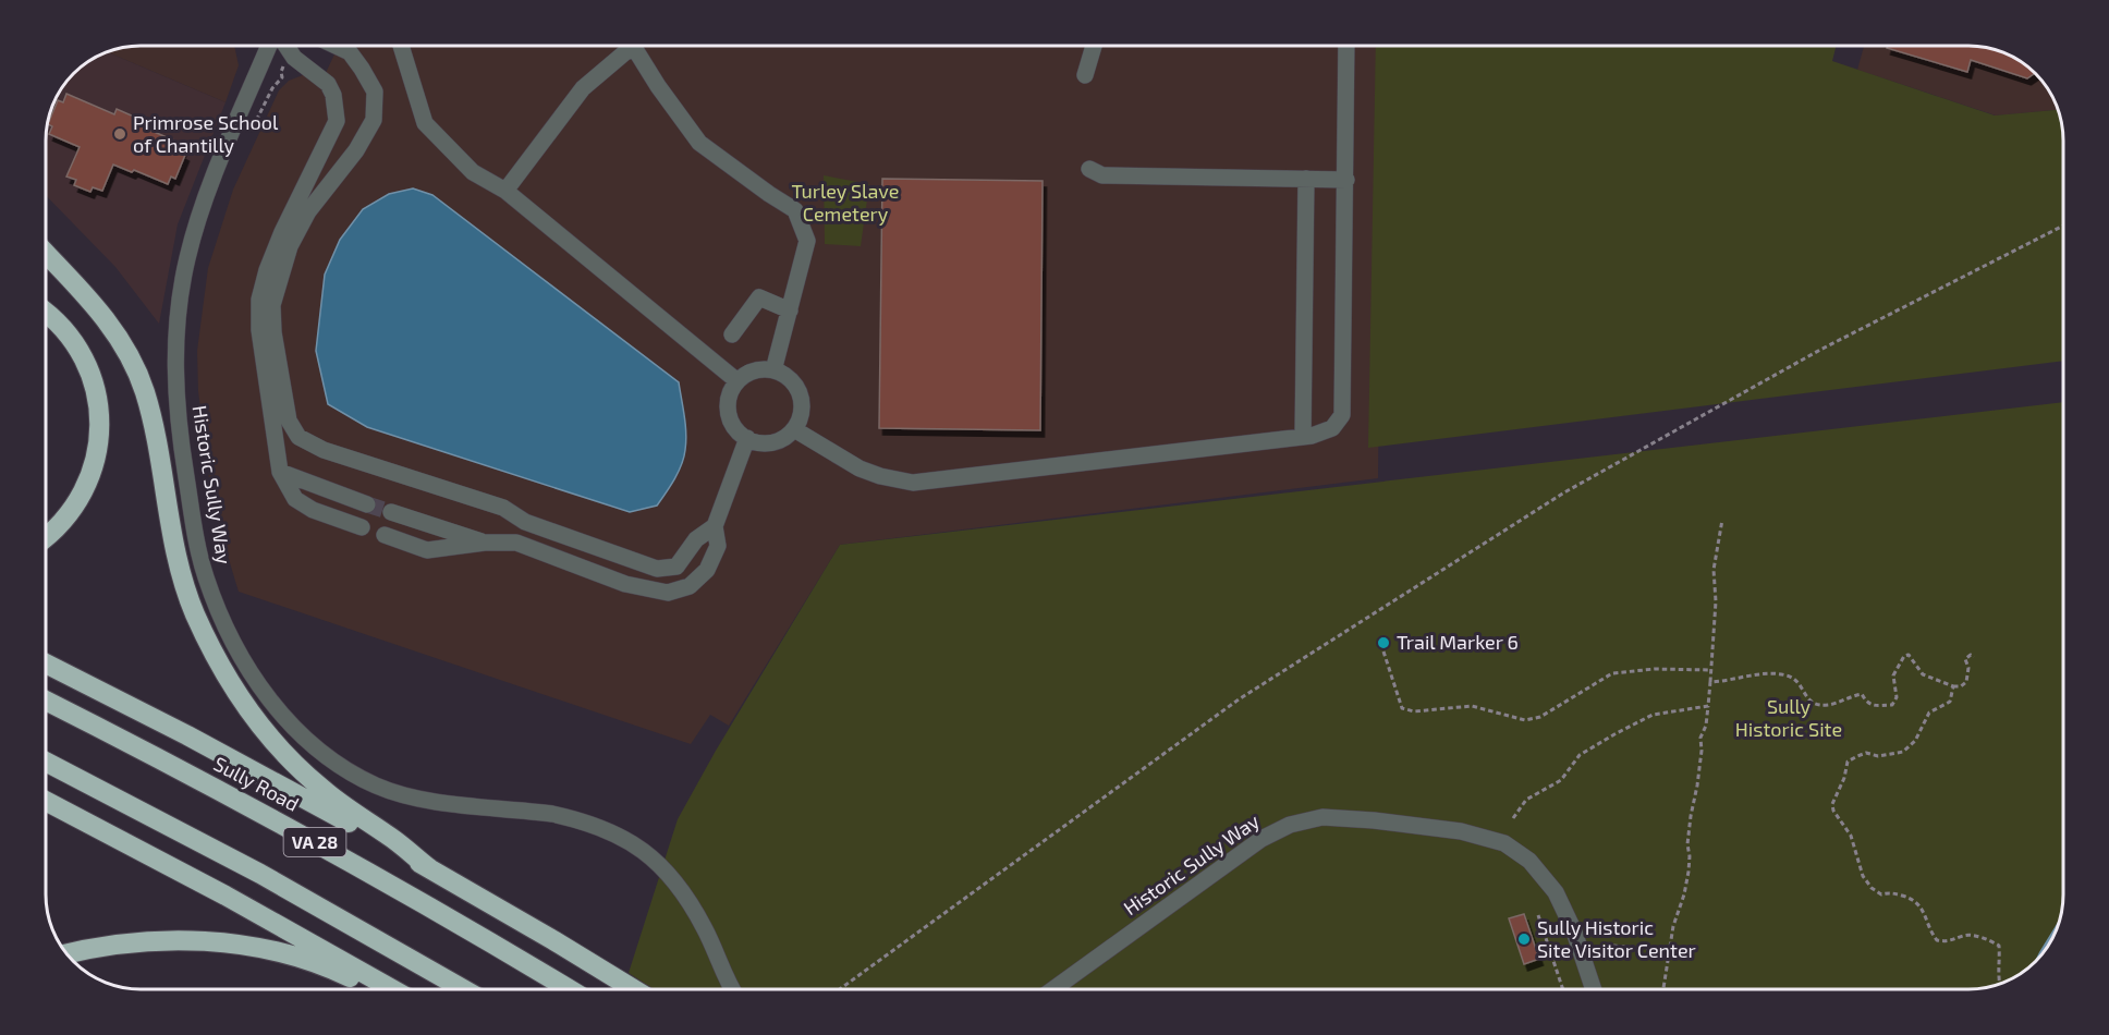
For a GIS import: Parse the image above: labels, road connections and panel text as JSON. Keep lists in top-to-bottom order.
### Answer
{
  "streets": {
    "highway": ["Sully Road", "VA 28"],
    "street": ["Historic Sully Way"]
  },
  "parks": ["Turley Slave Cemetery", "Sully Historic Site"],
  "places": ["Primrose School of Chantilly", "Trail Marker 6", "Sully Historic Site Visitor Center"]
}
